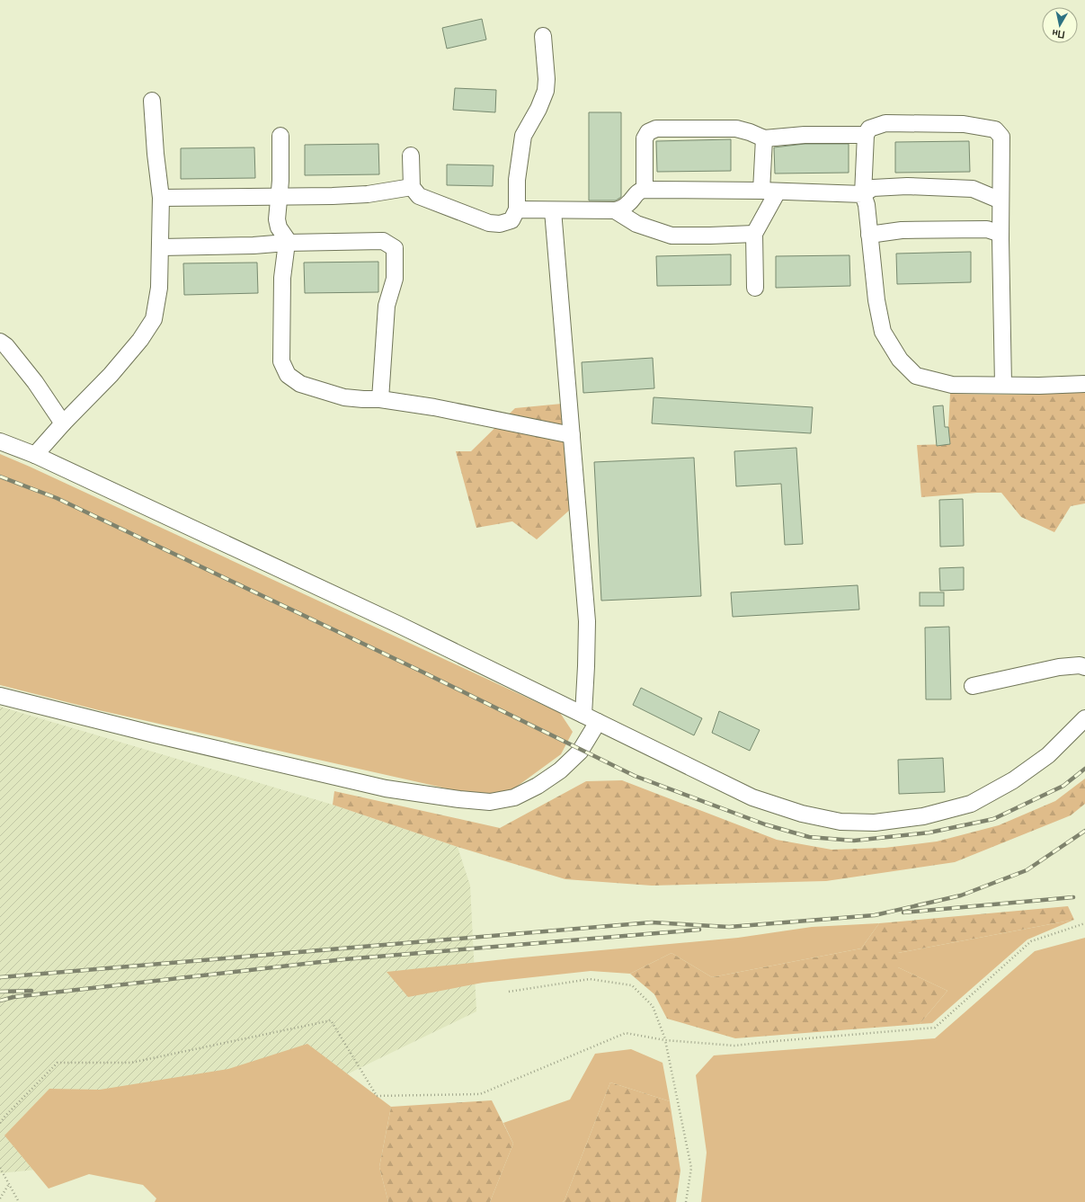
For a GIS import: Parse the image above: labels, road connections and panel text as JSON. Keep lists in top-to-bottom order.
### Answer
{
  "north": "bottom"
}
